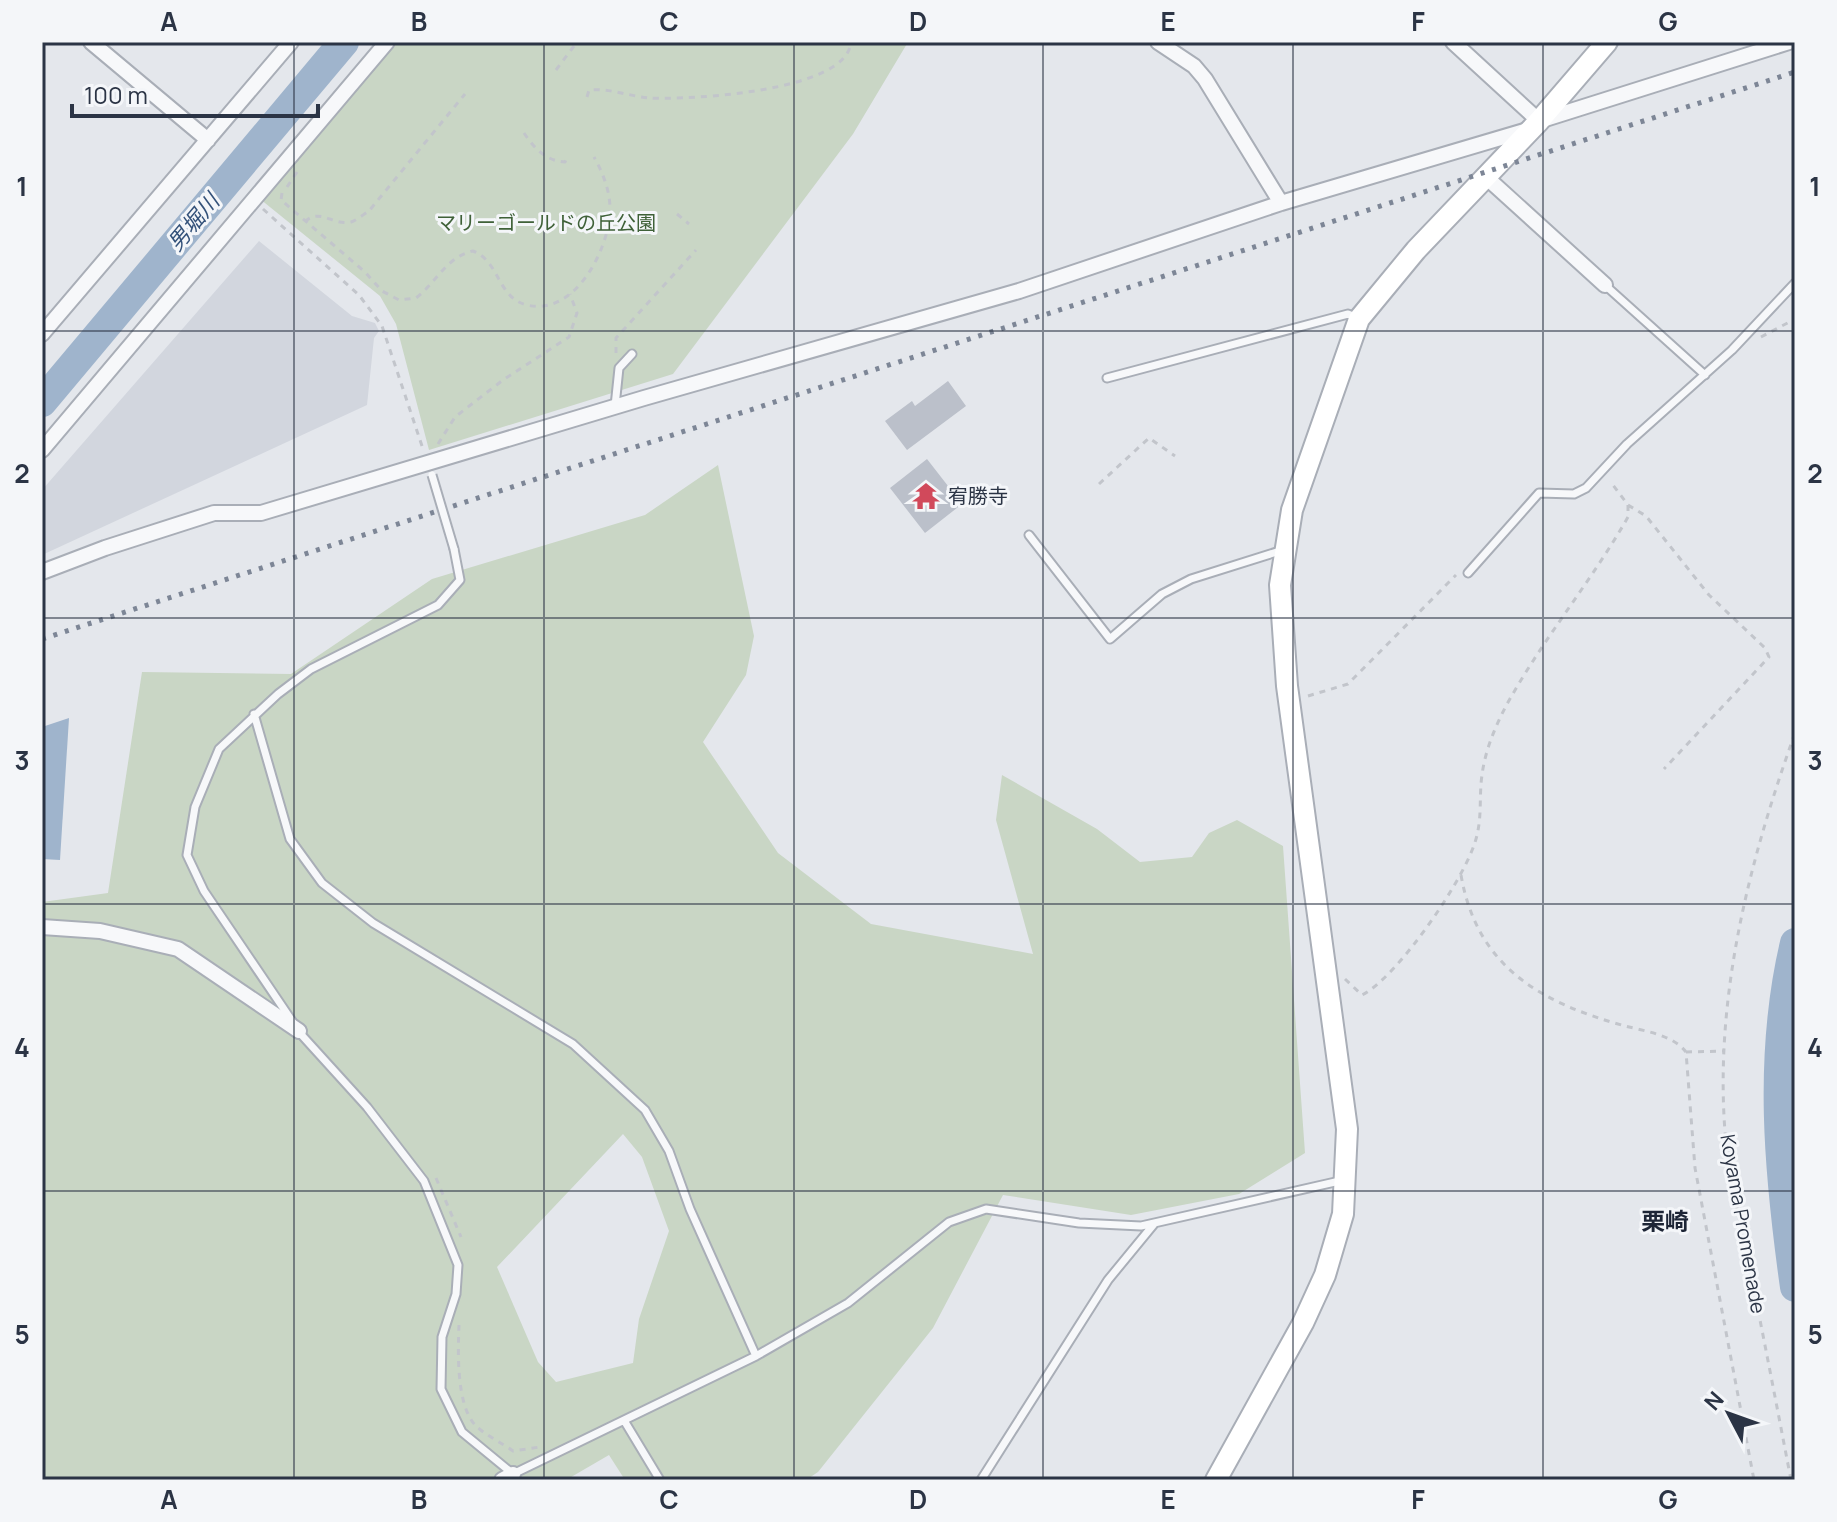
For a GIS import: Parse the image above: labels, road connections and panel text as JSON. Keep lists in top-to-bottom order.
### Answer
{
  "streets": {
    "path": ["Koyama Promenade"]
  },
  "districts": ["栗崎"],
  "water": ["男堀川"],
  "parks": ["マリーゴールドの丘公園"],
  "places": {
    "temple": ["宥勝寺"]
  },
  "scale_bar": "100 m",
  "north": "top left",
  "grid": {
    "columns": [
      "A",
      "B",
      "C",
      "D",
      "E",
      "F",
      "G"
    ],
    "rows": [
      "1",
      "2",
      "3",
      "4",
      "5"
    ]
  }
}
